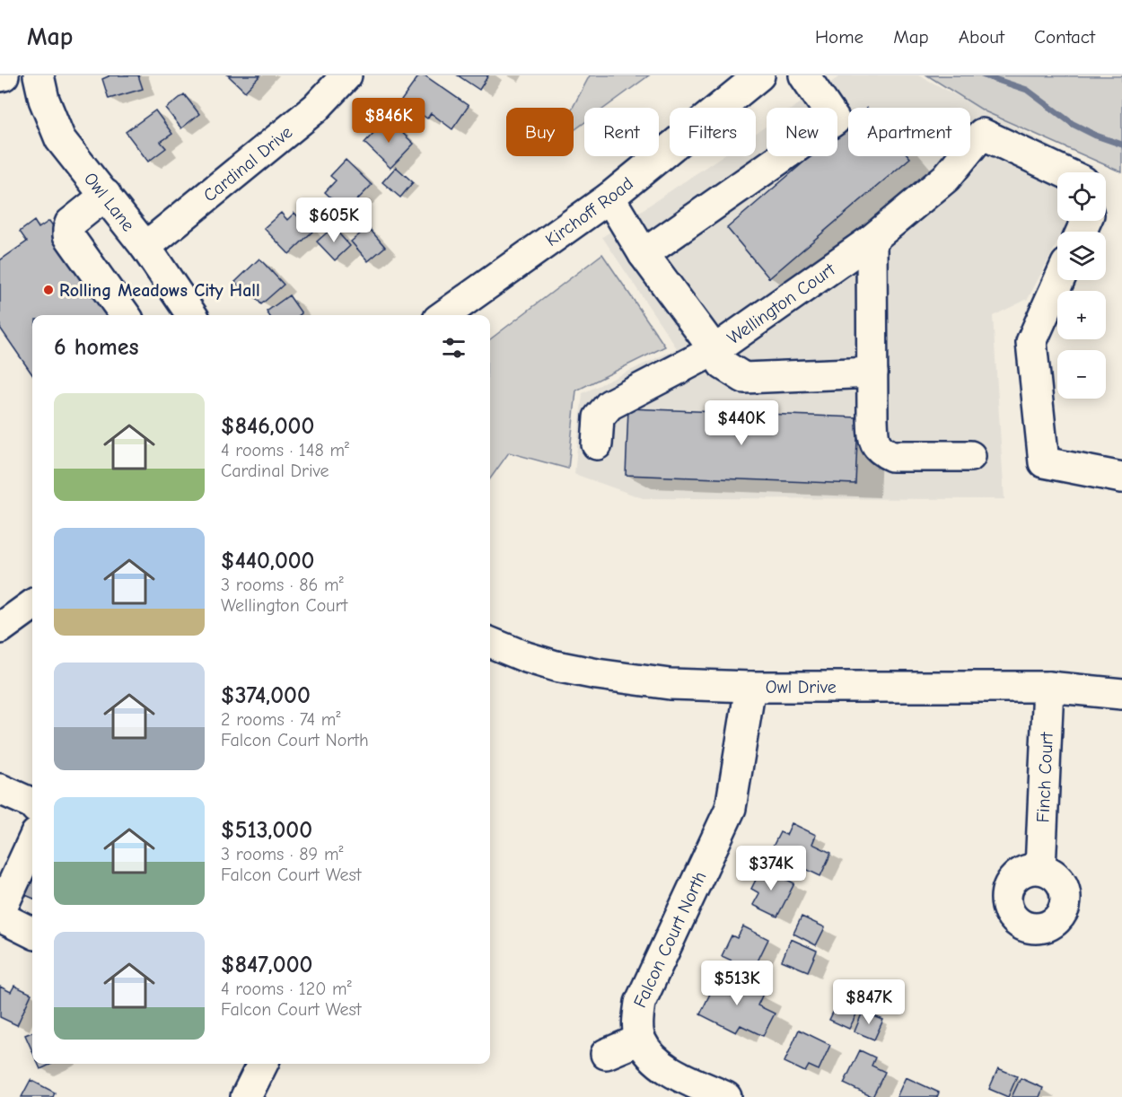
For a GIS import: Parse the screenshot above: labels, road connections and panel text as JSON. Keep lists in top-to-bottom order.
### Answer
{
  "streets": {
    "street": [
      "Cardinal Drive",
      "Owl Lane",
      "Kirchoff Road",
      "Wellington Court",
      "Owl Drive",
      "Finch Court",
      "Falcon Court North"
    ]
  },
  "crossings": [
    ["Cardinal Drive", "Owl Lane"],
    ["Kirchoff Road", "Wellington Court"],
    ["Owl Drive", "Finch Court"],
    ["Owl Drive", "Falcon Court North"]
  ],
  "places": ["Rolling Meadows City Hall"],
  "page": {
    "header": "Map",
    "nav": [
      "Home",
      "Map",
      "About",
      "Contact"
    ],
    "price": [
      "$846K",
      "$605K",
      "$440K",
      "$374K",
      "$513K",
      "$847K"
    ],
    "chip": [
      "Buy",
      "Rent",
      "Filters",
      "New",
      "Apartment"
    ],
    "map_buttons": ["+", "−"],
    "heading": "6 homes",
    "list": [
      {
        "name": "$846,000",
        "note": "4 rooms · 148 m² · Cardinal Drive"
      },
      {
        "name": "$440,000",
        "note": "3 rooms · 86 m² · Wellington Court"
      },
      {
        "name": "$374,000",
        "note": "2 rooms · 74 m² · Falcon Court North"
      },
      {
        "name": "$513,000",
        "note": "3 rooms · 89 m² · Falcon Court West"
      },
      {
        "name": "$847,000",
        "note": "4 rooms · 120 m² · Falcon Court West"
      }
    ]
  }
}
